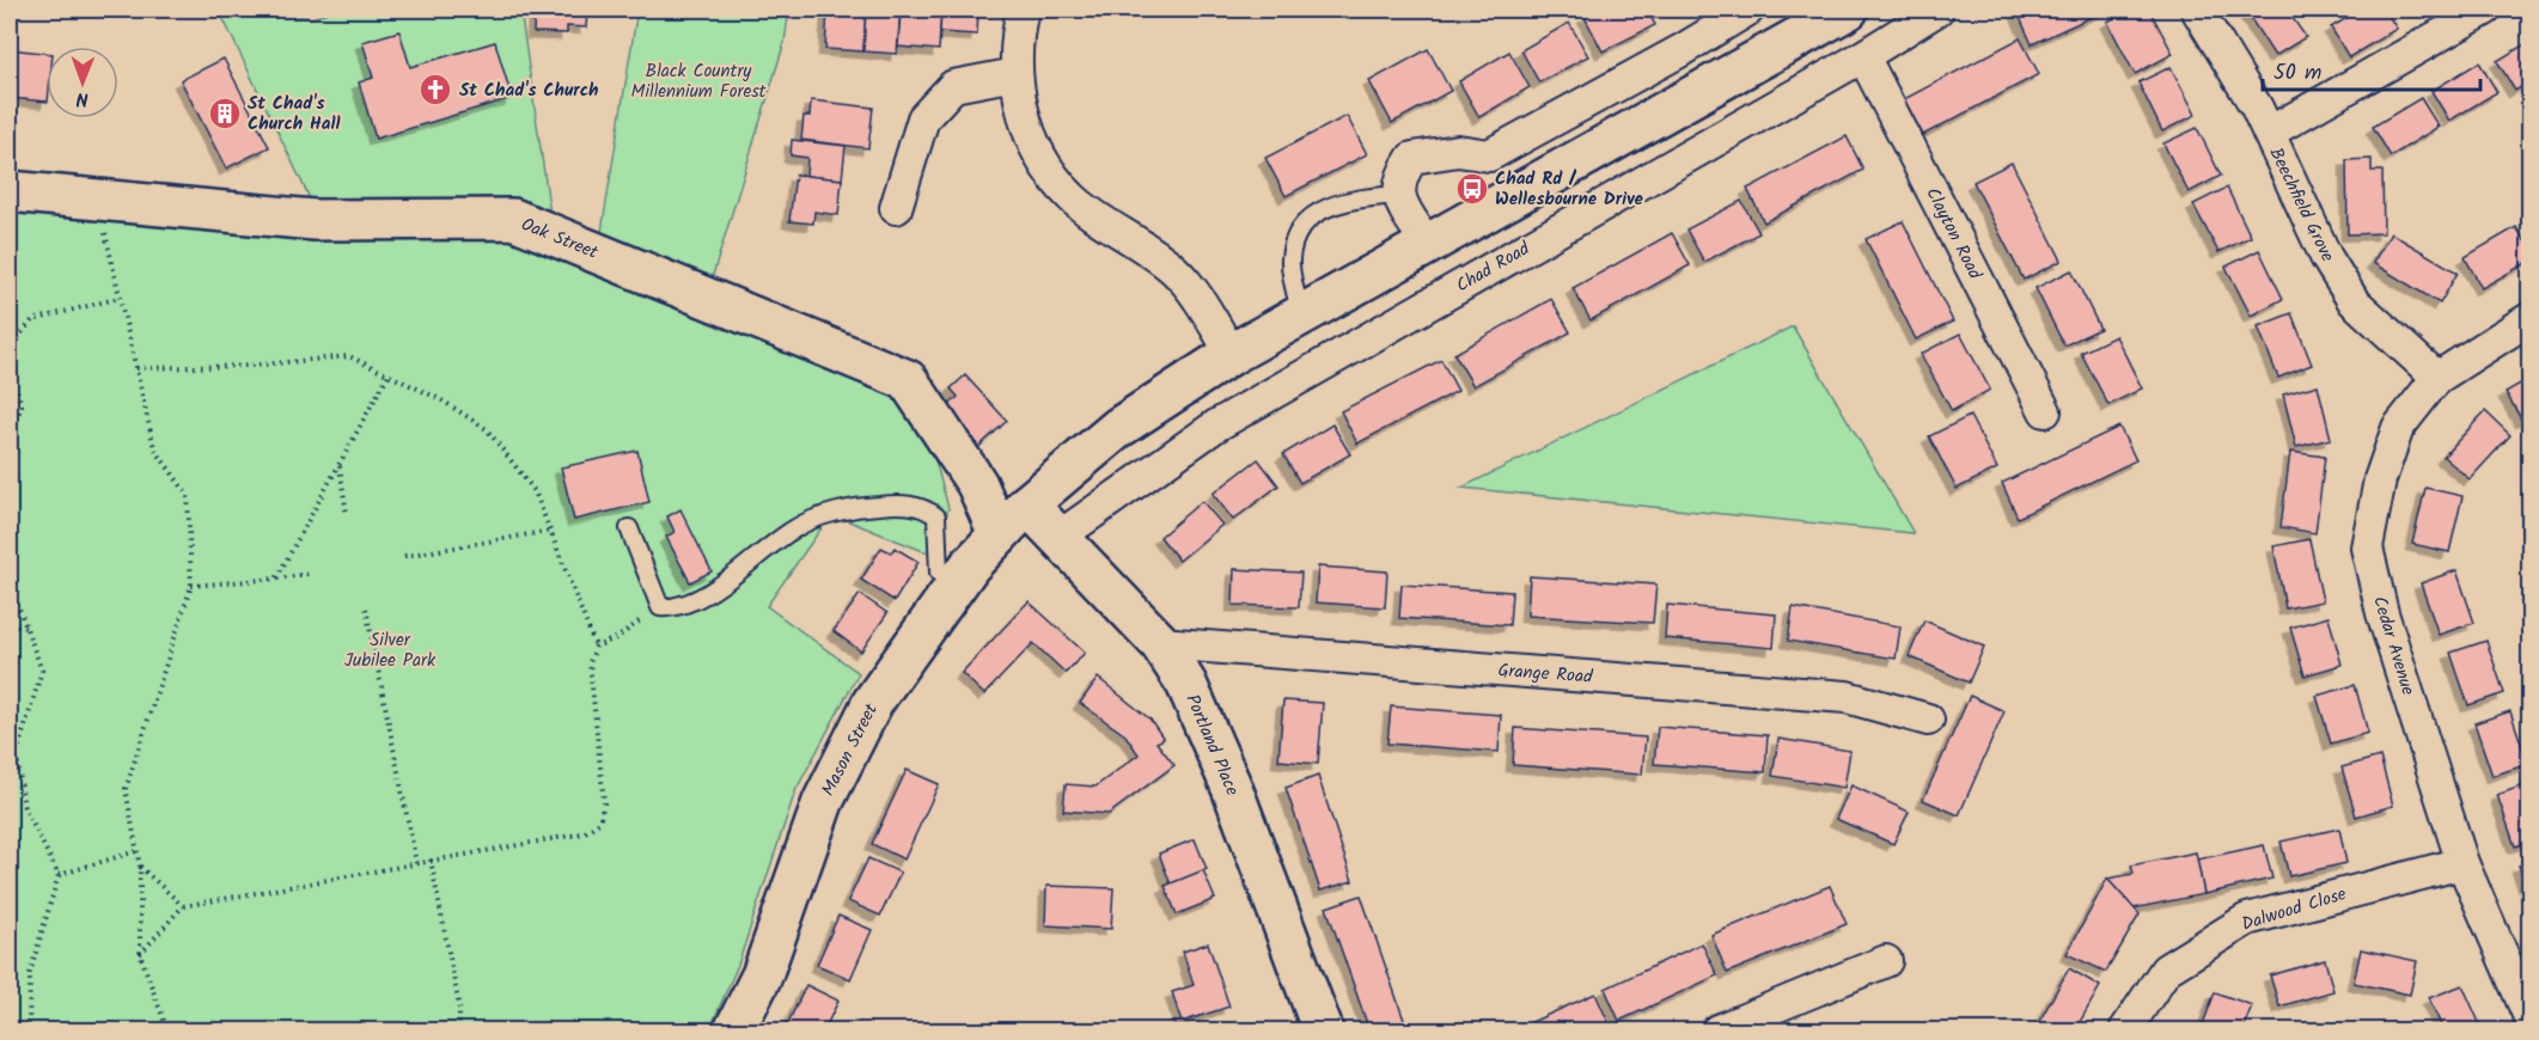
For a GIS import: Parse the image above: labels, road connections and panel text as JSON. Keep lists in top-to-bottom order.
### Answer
{
  "streets": {
    "street": [
      "Beechfield Grove",
      "Clayton Road",
      "Oak Street",
      "Chad Road",
      "Cedar Avenue",
      "Grange Road",
      "Portland Place",
      "Mason Street",
      "Dalwood Close"
    ]
  },
  "crossings": [
    ["Beechfield Grove", "Cedar Avenue"],
    ["Clayton Road", "Chad Road"],
    ["Oak Street", "Mason Street"],
    ["Chad Road", "Portland Place"],
    ["Cedar Avenue", "Dalwood Close"],
    ["Grange Road", "Portland Place"],
    ["Portland Place", "Mason Street"]
  ],
  "parks": ["Black Country Millennium Forest", "Silver Jubilee Park"],
  "places": {
    "church": ["St Chad's Church"],
    "building": ["St Chad's Church Hall"],
    "bus stop": ["Chad Rd / Wellesbourne Drive"]
  },
  "scale_bar": "50 m",
  "north": "bottom"
}
